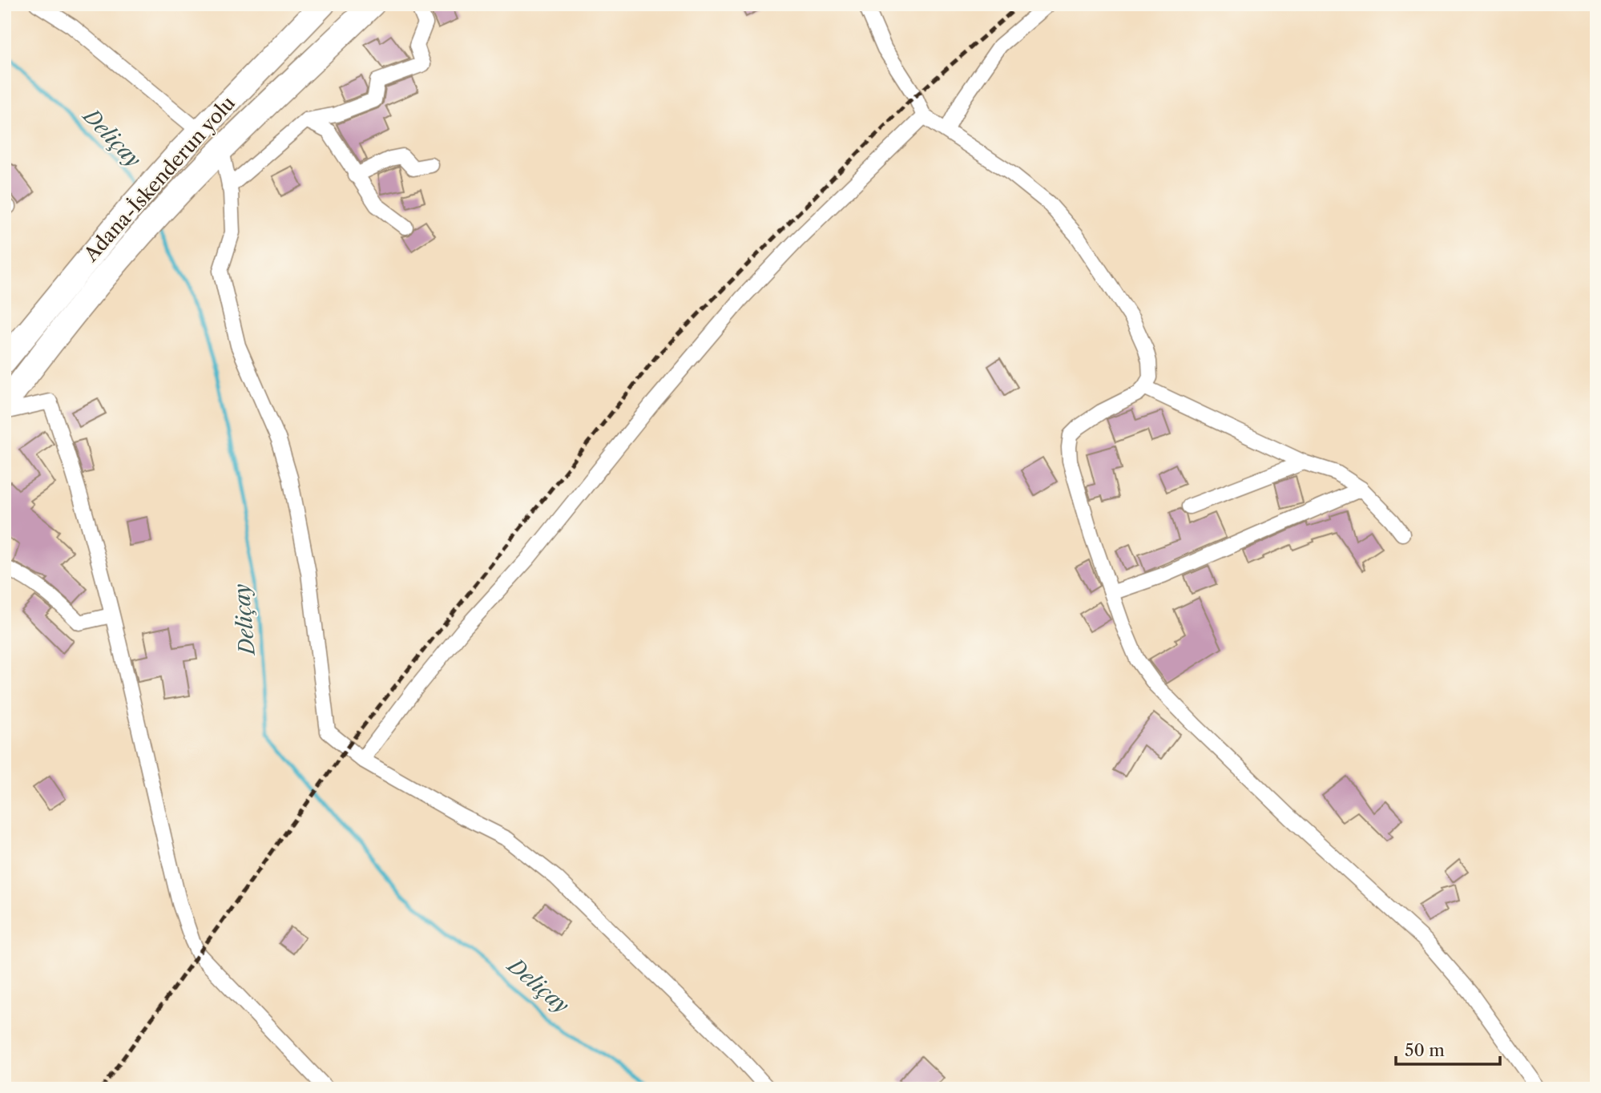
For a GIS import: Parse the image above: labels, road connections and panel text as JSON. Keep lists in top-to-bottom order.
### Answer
{
  "streets": {
    "highway": ["Adana-İskenderun yolu"]
  },
  "water": ["Deliçay"],
  "scale_bar": "50 m"
}
